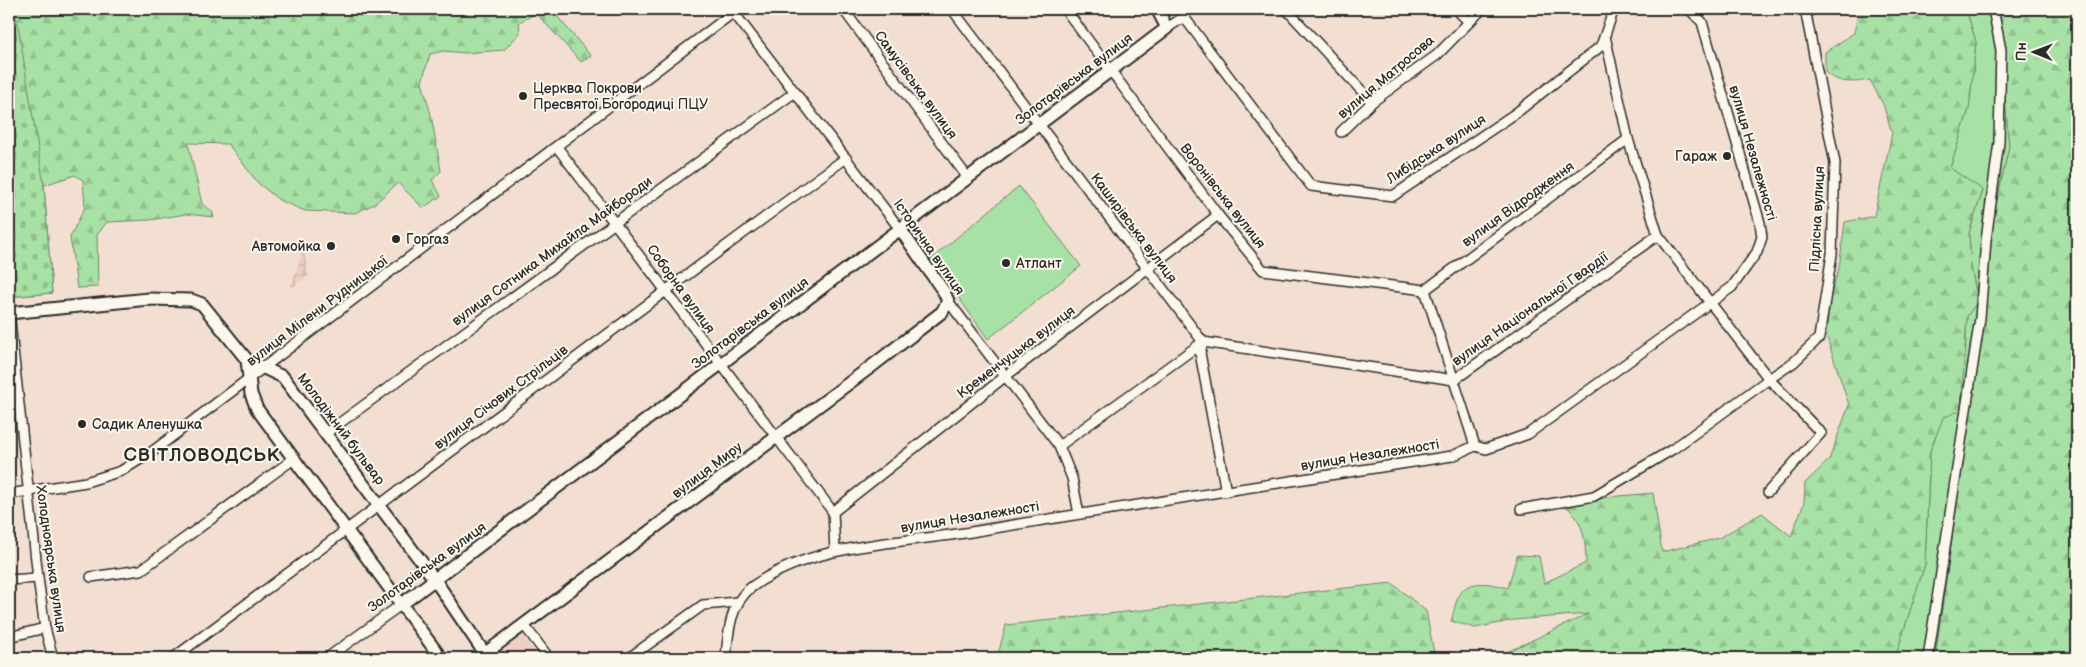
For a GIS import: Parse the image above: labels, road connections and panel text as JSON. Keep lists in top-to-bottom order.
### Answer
{
  "streets": {
    "main road": [
      "Золотарівська вулиця",
      "Історична вулиця",
      "Молодіжний бульвар",
      "вулиця Миру"
    ],
    "street": [
      "вулиця Матросова",
      "Самусівська вулиця",
      "Либідська вулиця",
      "вулиця Незалежності",
      "Воронівська вулиця",
      "вулиця Відродження",
      "Підлісна вулиця",
      "Каширівська вулиця",
      "вулиця Сотника Михайла Майбороди",
      "Соборна вулиця",
      "вулиця Національної Гвардії",
      "вулиця Мілени Рудницької",
      "Кременчуцька вулиця",
      "вулиця Січових Стрільців",
      "Холодноярська вулиця"
    ]
  },
  "crossings": [
    ["Золотарівська вулиця", "Самусівська вулиця"],
    ["Золотарівська вулиця", "Либідська вулиця"],
    ["Золотарівська вулиця", "Воронівська вулиця"],
    ["Золотарівська вулиця", "Каширівська вулиця"],
    ["Золотарівська вулиця", "Історична вулиця"],
    ["Золотарівська вулиця", "Соборна вулиця"],
    ["Золотарівська вулиця", "Молодіжний бульвар"],
    ["вулиця Незалежності", "Історична вулиця"],
    ["Воронівська вулиця", "вулиця Відродження"],
    ["Воронівська вулиця", "Кременчуцька вулиця"],
    ["Каширівська вулиця", "вулиця Національної Гвардії"],
    ["Каширівська вулиця", "Кременчуцька вулиця"],
    ["Історична вулиця", "вулиця Сотника Михайла Майбороди"],
    ["Історична вулиця", "вулиця Мілени Рудницької"],
    ["Історична вулиця", "Кременчуцька вулиця"],
    ["Історична вулиця", "вулиця Січових Стрільців"],
    ["Історична вулиця", "вулиця Миру"],
    ["вулиця Сотника Михайла Майбороди", "Соборна вулиця"],
    ["вулиця Сотника Михайла Майбороди", "Молодіжний бульвар"],
    ["Соборна вулиця", "вулиця Мілени Рудницької"],
    ["Соборна вулиця", "Кременчуцька вулиця"],
    ["Соборна вулиця", "вулиця Січових Стрільців"],
    ["Соборна вулиця", "вулиця Миру"],
    ["вулиця Мілени Рудницької", "Молодіжний бульвар"],
    ["вулиця Мілени Рудницької", "Холодноярська вулиця"],
    ["вулиця Січових Стрільців", "Молодіжний бульвар"],
    ["Молодіжний бульвар", "вулиця Миру"]
  ],
  "districts": ["СВІТЛОВОДСЬК"],
  "places": [
    "Церква Покрови Пресвятої Богородиці ПЦУ",
    "Гараж",
    "Горгаз",
    "Автомойка",
    "Атлант",
    "Садик Аленушка"
  ],
  "north": "left"
}
